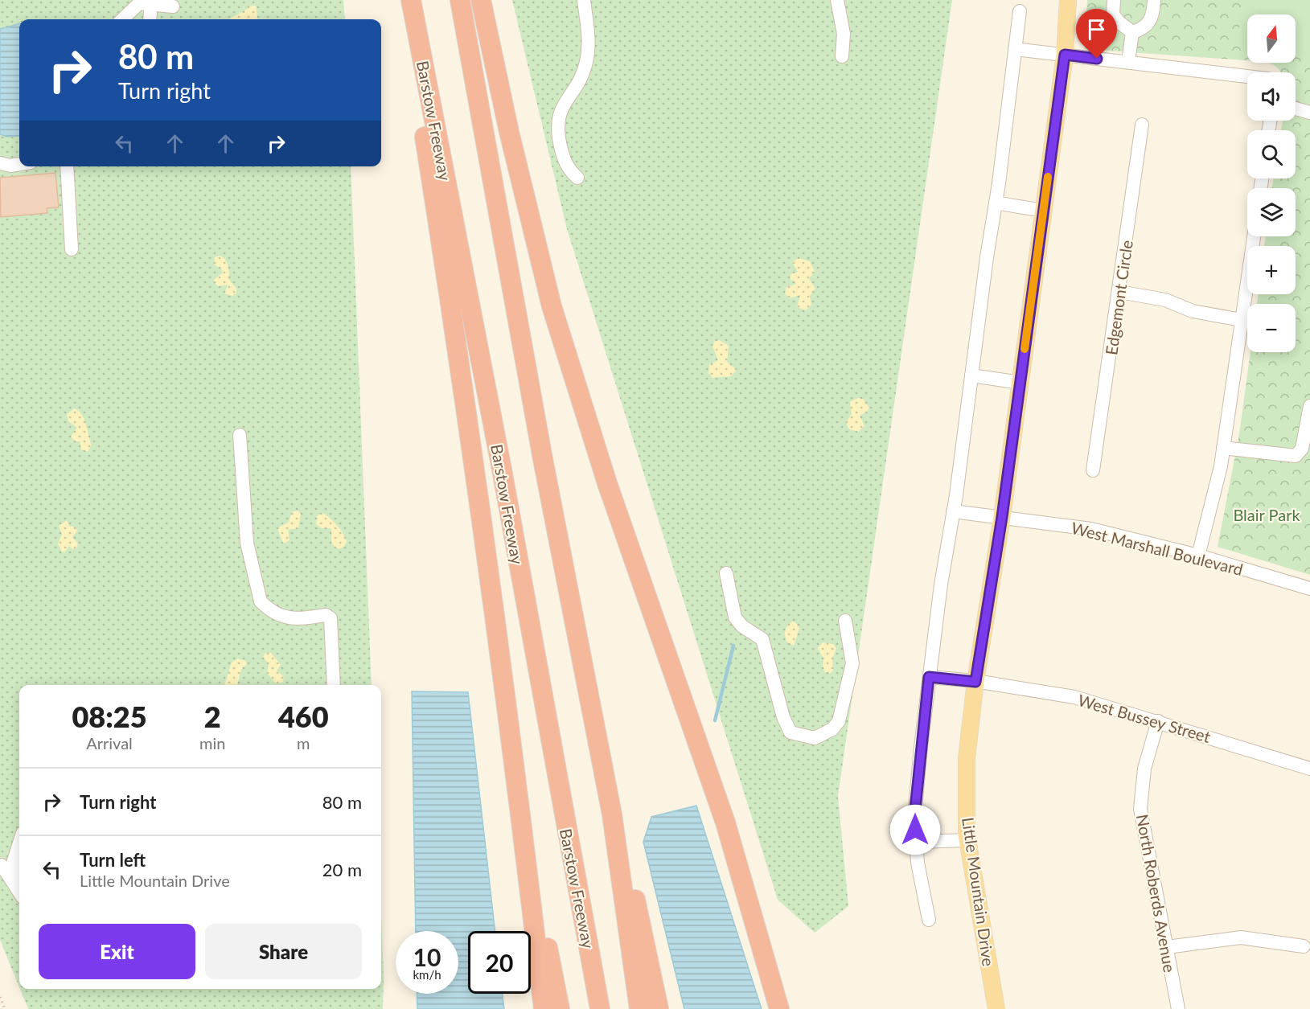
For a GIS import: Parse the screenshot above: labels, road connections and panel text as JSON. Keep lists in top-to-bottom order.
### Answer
{
  "streets": {
    "highway": ["Barstow Freeway"],
    "main road": ["Little Mountain Drive"],
    "street": [
      "Edgemont Circle",
      "West Marshall Boulevard",
      "West Bussey Street",
      "North Roberds Avenue"
    ]
  },
  "crossings": [
    ["West Marshall Boulevard", "Little Mountain Drive"],
    ["West Bussey Street", "Little Mountain Drive"],
    ["West Bussey Street", "North Roberds Avenue"]
  ],
  "parks": ["Blair Park"],
  "north": "top",
  "page": {
    "map_buttons": ["+", "−"],
    "turn": ["80 m", "Turn right"],
    "eta": [
      "08:25",
      "Arrival",
      "2",
      "min",
      "460",
      "m"
    ],
    "list": [
      {
        "name": "Turn right",
        "value": "80 m"
      },
      {
        "name": "Turn left",
        "note": "Little Mountain Drive",
        "value": "20 m"
      }
    ],
    "buttons": ["Exit", "Share"],
    "speed": "10 km/h",
    "limit": "20"
  }
}
